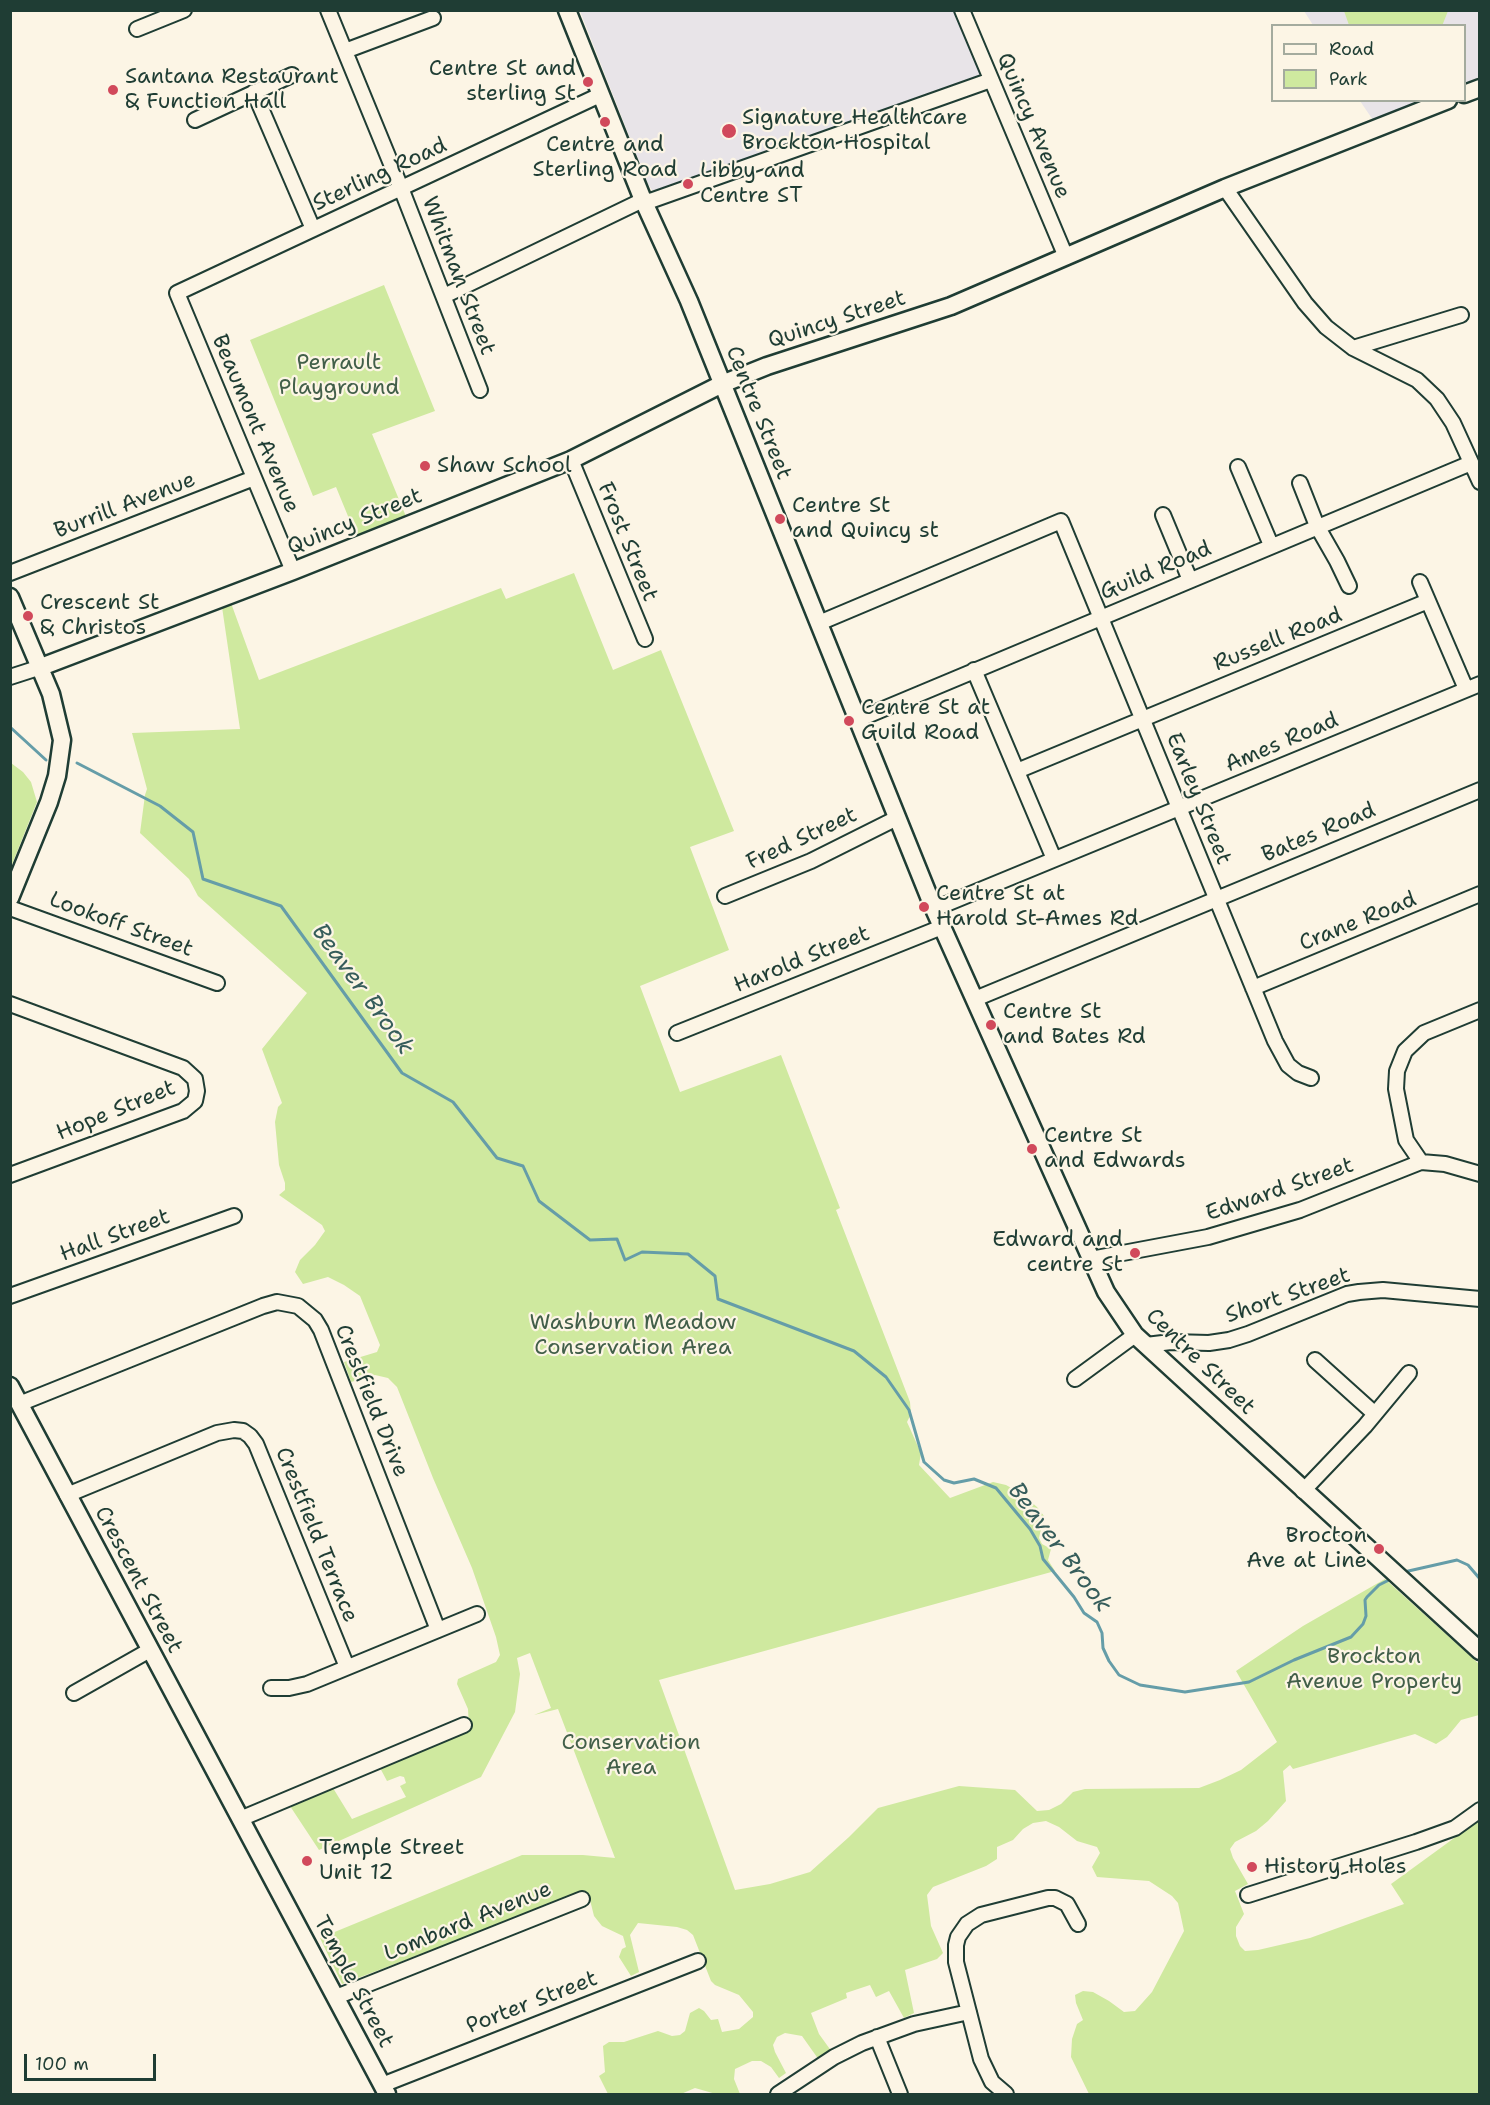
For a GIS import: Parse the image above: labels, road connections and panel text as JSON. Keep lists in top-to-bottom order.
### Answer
{
  "streets": {
    "main road": [
      "Quincy Street",
      "Centre Street",
      "Crescent Street",
      "Temple Street"
    ],
    "street": [
      "Quincy Avenue",
      "Sterling Road",
      "Whitman Street",
      "Beaumont Avenue",
      "Burrill Avenue",
      "Frost Street",
      "Guild Road",
      "Russell Road",
      "Ames Road",
      "Earley Street",
      "Bates Road",
      "Fred Street",
      "Crane Road",
      "Lookoff Street",
      "Harold Street",
      "Hope Street",
      "Edward Street",
      "Hall Street",
      "Short Street",
      "Crestfield Drive",
      "Crestfield Terrace",
      "Lombard Avenue",
      "Porter Street"
    ]
  },
  "crossings": [
    ["Quincy Avenue", "Quincy Street"],
    ["Sterling Road", "Whitman Street"],
    ["Sterling Road", "Centre Street"],
    ["Sterling Road", "Beaumont Avenue"],
    ["Quincy Street", "Centre Street"],
    ["Quincy Street", "Beaumont Avenue"],
    ["Quincy Street", "Frost Street"],
    ["Centre Street", "Guild Road"],
    ["Centre Street", "Ames Road"],
    ["Centre Street", "Earley Street"],
    ["Centre Street", "Bates Road"],
    ["Centre Street", "Fred Street"],
    ["Centre Street", "Harold Street"],
    ["Centre Street", "Edward Street"],
    ["Centre Street", "Short Street"],
    ["Beaumont Avenue", "Burrill Avenue"],
    ["Guild Road", "Earley Street"],
    ["Russell Road", "Earley Street"],
    ["Ames Road", "Earley Street"],
    ["Earley Street", "Bates Road"],
    ["Earley Street", "Crane Road"],
    ["Crestfield Drive", "Crescent Street"],
    ["Crestfield Terrace", "Crescent Street"],
    ["Crescent Street", "Temple Street"],
    ["Lombard Avenue", "Temple Street"],
    ["Temple Street", "Porter Street"]
  ],
  "water": ["Beaver Brook"],
  "parks": [
    "Perrault Playground",
    "Washburn Meadow Conservation Area",
    "Brockton Avenue Property",
    "Conservation Area"
  ],
  "places": [
    "Centre St and sterling St",
    "Santana Restaurant & Function Hall",
    "Centre and Sterling Road",
    "Signature Healthcare Brockton Hospital",
    "Libby and Centre ST",
    "Shaw School",
    "Centre St and Quincy st",
    "Crescent St & Christos",
    "Centre St at Guild Road",
    "Centre St at Harold St-Ames Rd",
    "Centre St and Bates Rd",
    "Centre St and Edwards",
    "Edward and centre St",
    "Brocton Ave at Line",
    "Temple Street Unit 12",
    "History Holes"
  ],
  "legend": ["Road", "Park"],
  "scale_bar": "100 m"
}
